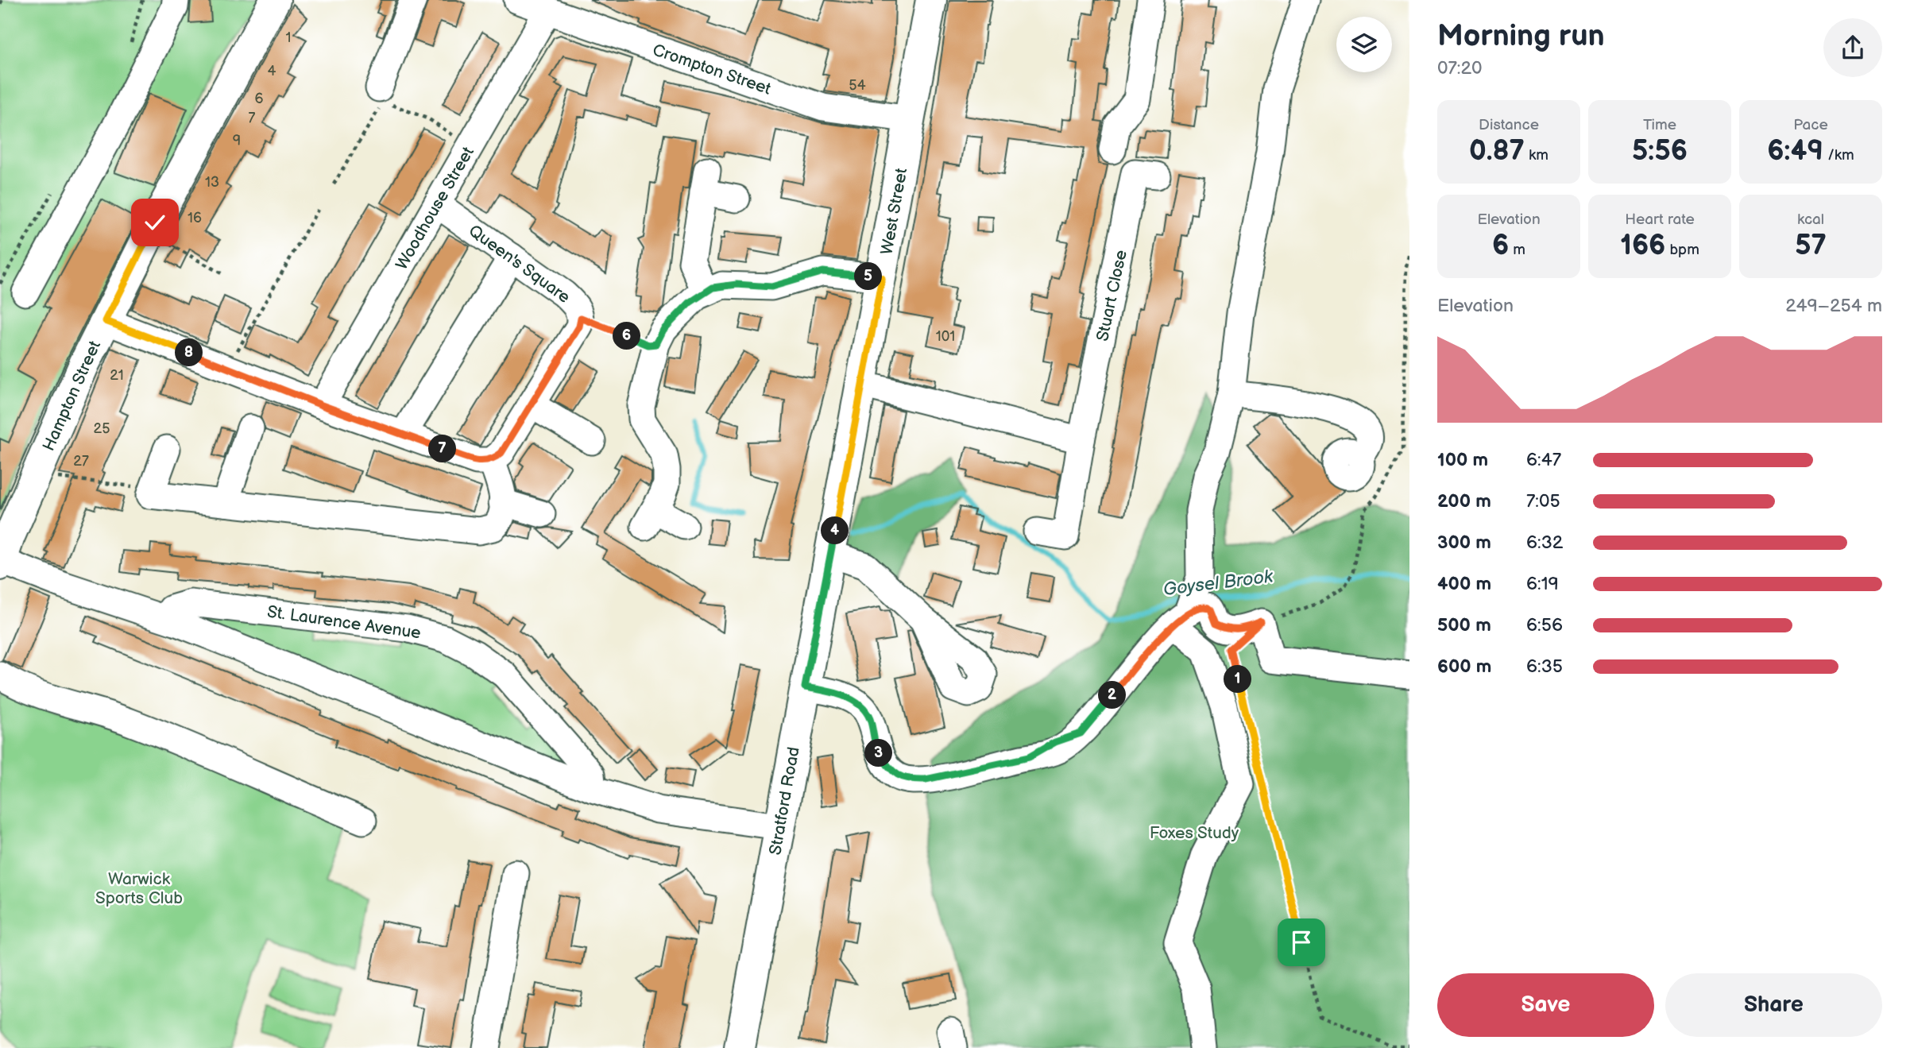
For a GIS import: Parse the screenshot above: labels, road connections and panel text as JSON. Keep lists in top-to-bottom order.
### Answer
{
  "streets": {
    "main road": ["West Street", "Hampton Street", "Stratford Road"],
    "street": [
      "Crompton Street",
      "Woodhouse Street",
      "Queen's Square",
      "Stuart Close",
      "St. Laurence Avenue"
    ]
  },
  "crossings": [
    ["Crompton Street", "Woodhouse Street"],
    ["Crompton Street", "West Street"],
    ["Woodhouse Street", "Queen's Square"],
    ["West Street", "Stratford Road"]
  ],
  "water": ["Goysel Brook"],
  "parks": ["Foxes Study", "Warwick Sports Club"],
  "house_numbers": [
    "1",
    "4",
    "54",
    "6",
    "7",
    "9",
    "13",
    "16",
    "101",
    "21",
    "25",
    "27"
  ],
  "page": {
    "heading": ["Morning run", "07:20"],
    "stats": [
      ["Distance", "0.87 km"],
      ["Time", "5:56"],
      ["Pace", "6:49 /km"],
      ["Elevation", "6 m"],
      ["Heart rate", "166 bpm"],
      ["kcal", "57"]
    ],
    "pins": [
      "5",
      "6",
      "8",
      "7",
      "4",
      "1",
      "2",
      "3"
    ],
    "chart": ["Elevation", "249–254 m"],
    "list": [
      {
        "name": "100 m",
        "note": "6:47"
      },
      {
        "name": "200 m",
        "note": "7:05"
      },
      {
        "name": "300 m",
        "note": "6:32"
      },
      {
        "name": "400 m",
        "note": "6:19"
      },
      {
        "name": "500 m",
        "note": "6:56"
      },
      {
        "name": "600 m",
        "note": "6:35"
      }
    ],
    "buttons": ["Save", "Share"]
  }
}
